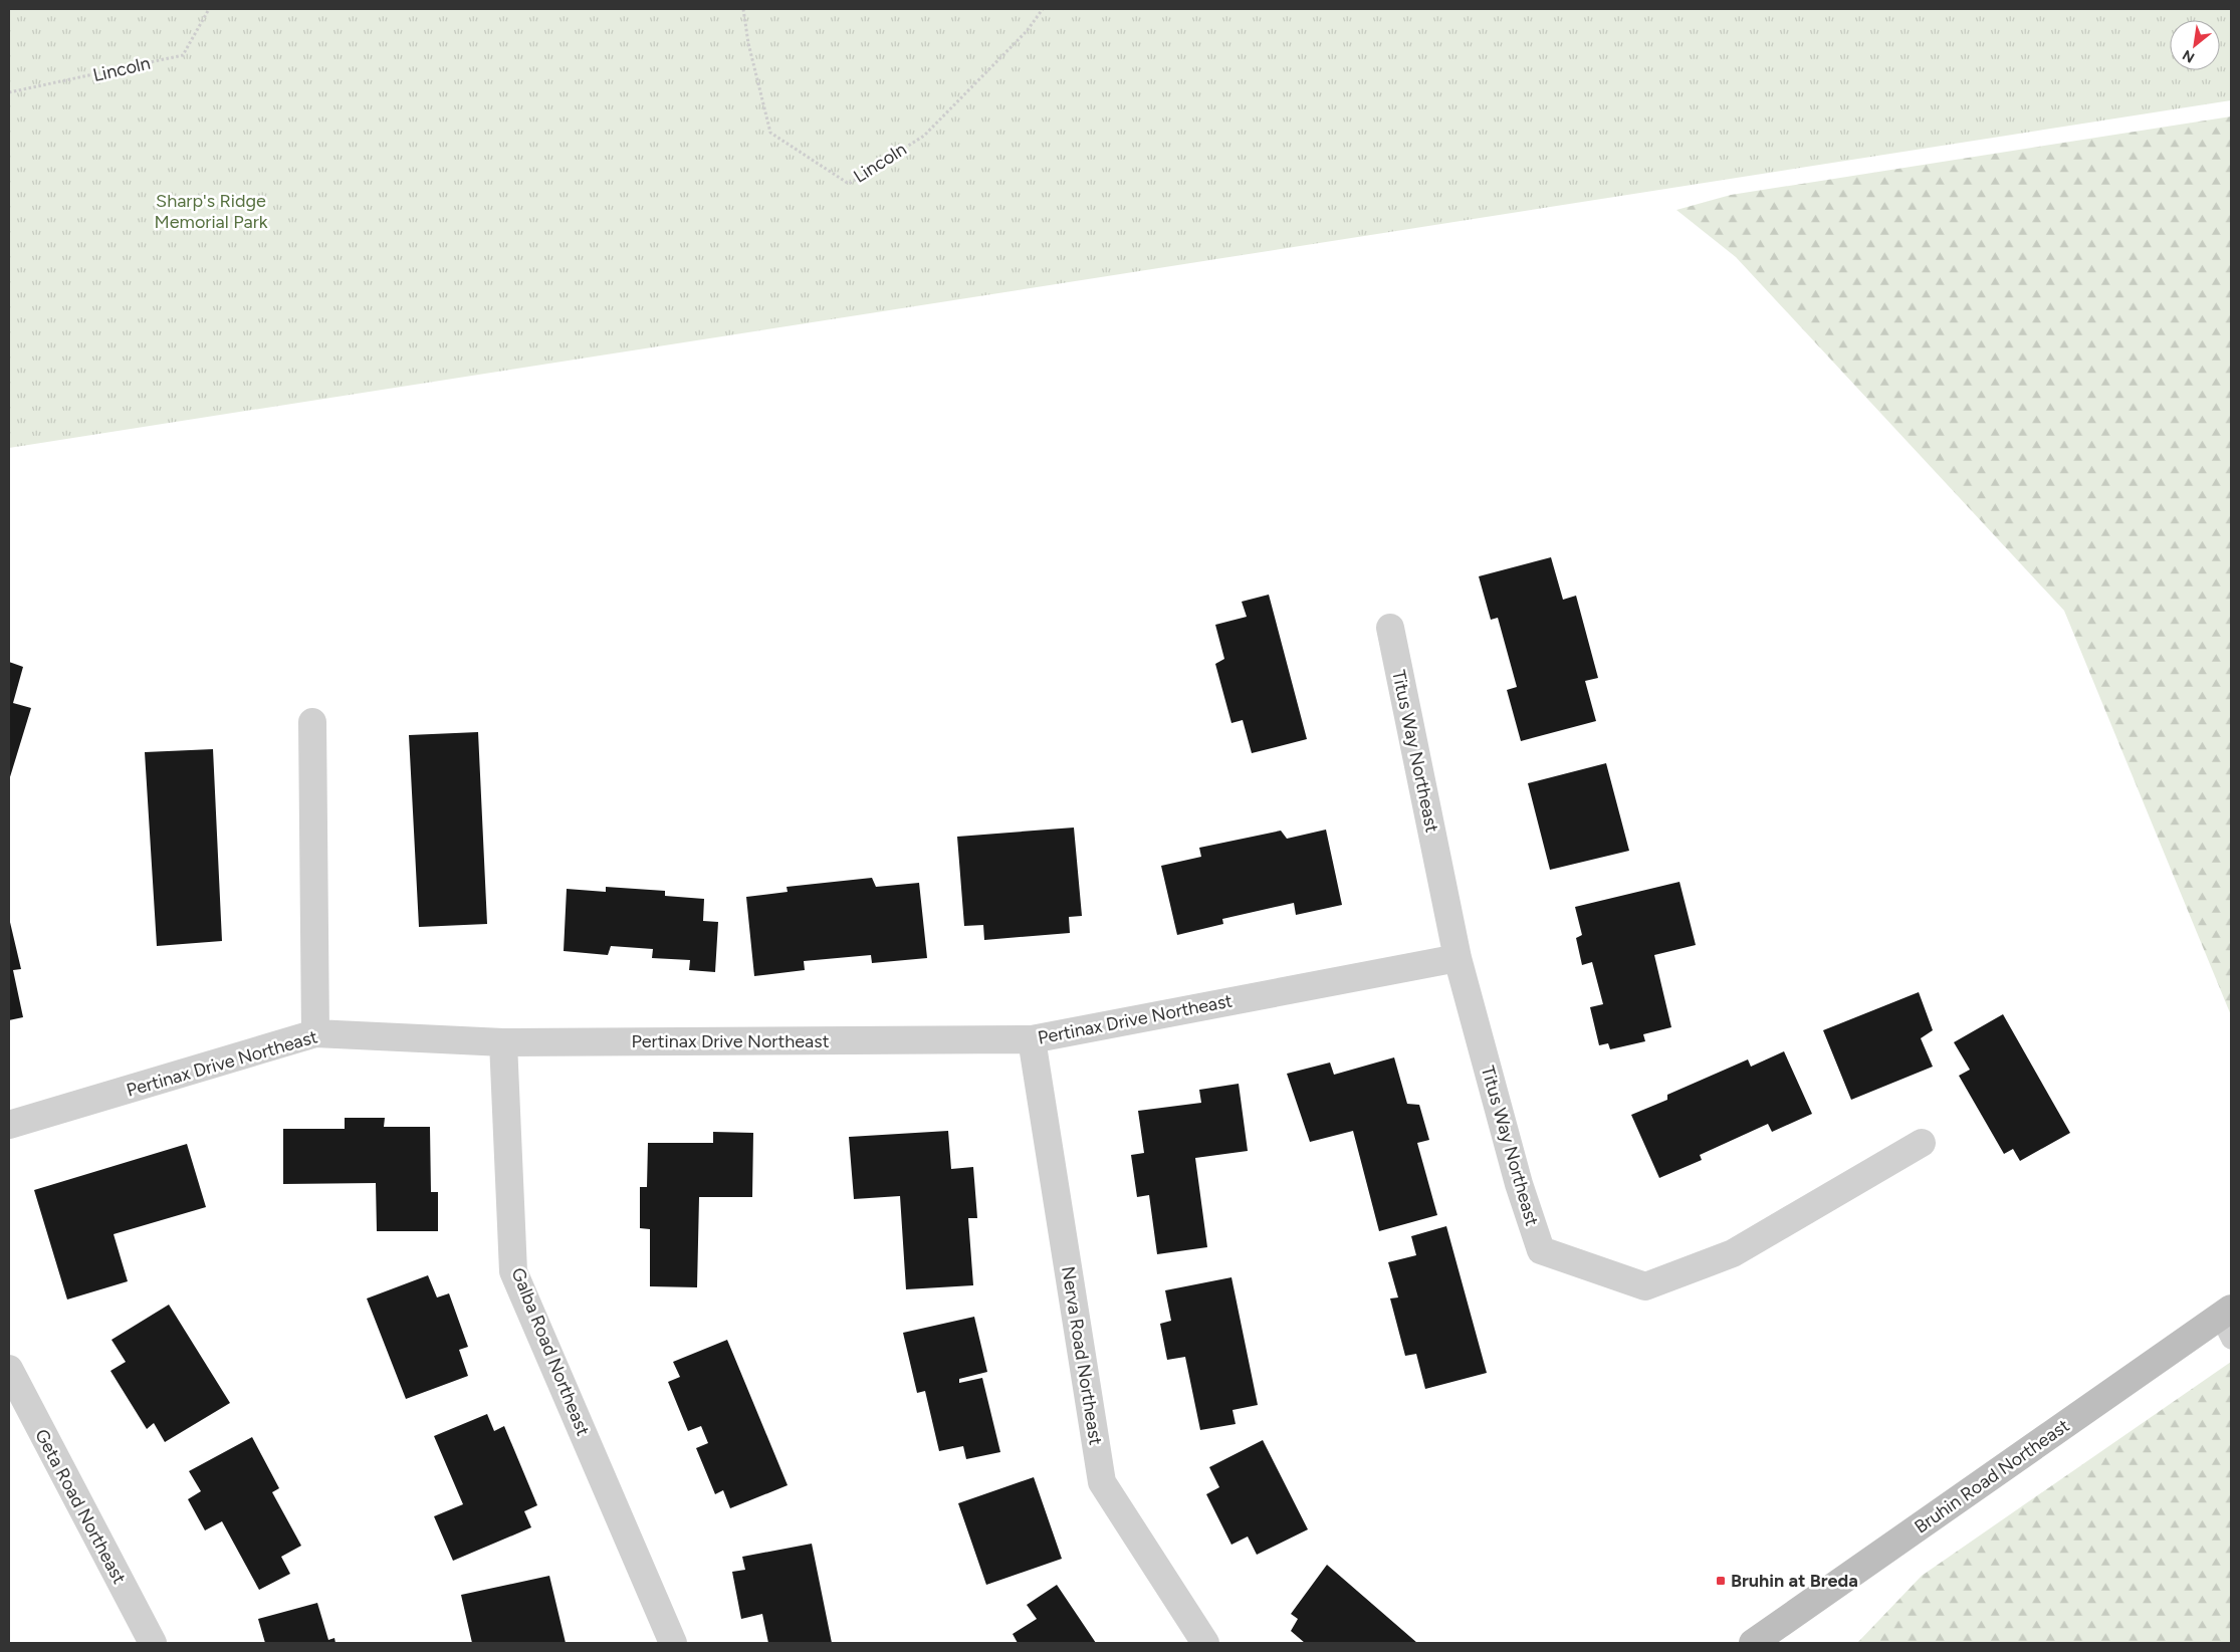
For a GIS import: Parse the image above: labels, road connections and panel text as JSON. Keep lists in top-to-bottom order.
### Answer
{
  "streets": {
    "main road": ["Bruhin Road Northeast"],
    "street": [
      "Titus Way Northeast",
      "Pertinax Drive Northeast",
      "Galba Road Northeast",
      "Nerva Road Northeast",
      "Geta Road Northeast"
    ],
    "path": ["Lincoln"]
  },
  "crossings": [
    ["Titus Way Northeast", "Pertinax Drive Northeast"],
    ["Pertinax Drive Northeast", "Galba Road Northeast"],
    ["Pertinax Drive Northeast", "Nerva Road Northeast"]
  ],
  "parks": ["Sharp's Ridge Memorial Park"],
  "places": {
    "transit": ["Bruhin at Breda"]
  },
  "north": "bottom left"
}
